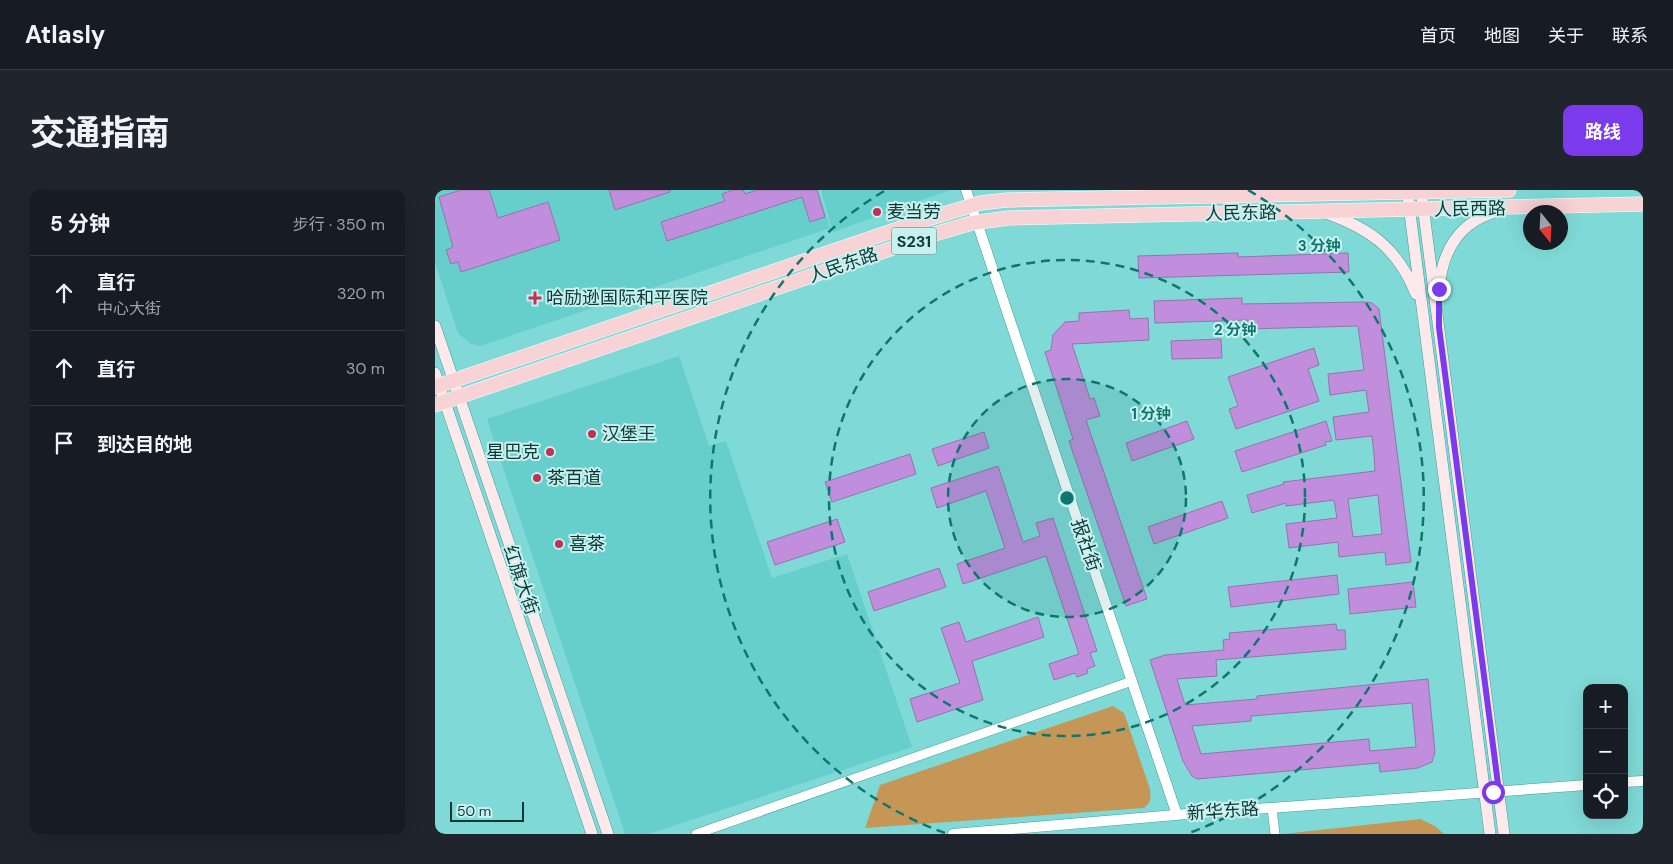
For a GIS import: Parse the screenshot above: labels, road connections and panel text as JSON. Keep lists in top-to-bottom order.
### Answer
{
  "streets": {
    "main road": [
      "人民西路",
      "人民东路",
      "S231",
      "红旗大街"
    ],
    "street": ["报社街", "新华东路"]
  },
  "crossings": [
    ["人民西路", "人民东路"],
    ["人民东路", "报社街"],
    ["人民东路", "红旗大街"],
    ["报社街", "新华东路"]
  ],
  "places": {
    "other": [
      "麦当劳",
      "汉堡王",
      "星巴克",
      "茶百道",
      "喜茶"
    ],
    "health": ["哈励逊国际和平医院"]
  },
  "scale_bar": "50 m",
  "north": "bottom",
  "page": {
    "header": "Atlasly",
    "nav": [
      "首页",
      "地图",
      "关于",
      "联系"
    ],
    "title": "交通指南",
    "buttons": "路线",
    "heading": ["5 分钟", "步行 · 350 m"],
    "list": [
      ["直行", "中心大街", "320 m"],
      ["直行", "30 m"],
      "到达目的地"
    ],
    "map_buttons": ["+", "−"],
    "scale": "50 m"
  },
  "rings": ["3 分钟", "2 分钟", "1 分钟"]
}
